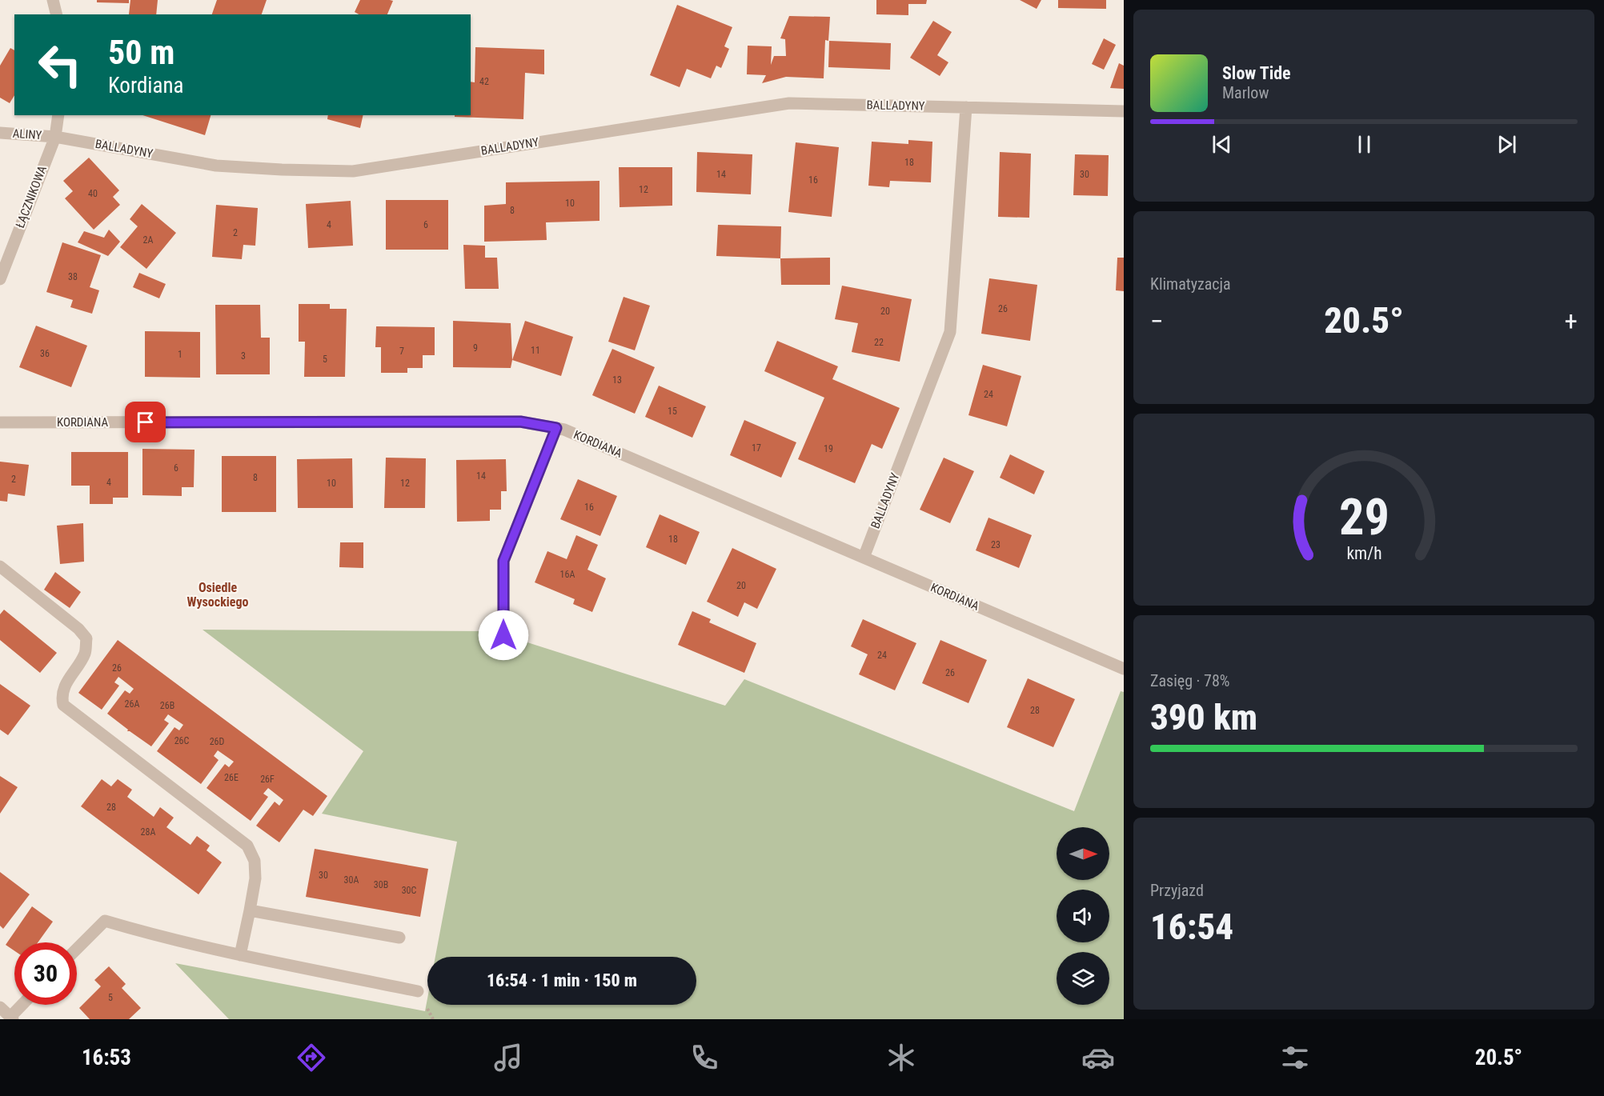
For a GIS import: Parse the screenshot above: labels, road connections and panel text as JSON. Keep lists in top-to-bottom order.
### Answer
{
  "streets": {
    "street": [
      "BALLADYNY",
      "ALINY",
      "ŁĄCZNIKOWA",
      "KORDIANA"
    ]
  },
  "crossings": [
    ["BALLADYNY", "ALINY"],
    ["BALLADYNY", "ŁĄCZNIKOWA"],
    ["BALLADYNY", "KORDIANA"],
    ["ALINY", "ŁĄCZNIKOWA"]
  ],
  "districts": ["Osiedle Wysockiego"],
  "house_numbers": [
    "42",
    "18",
    "14",
    "30",
    "16",
    "12",
    "40",
    "10",
    "8",
    "4",
    "6",
    "2",
    "2A",
    "38",
    "26",
    "20",
    "22",
    "9",
    "11",
    "7",
    "36",
    "1",
    "3",
    "5",
    "13",
    "24",
    "15",
    "17",
    "19",
    "6",
    "14",
    "8",
    "2",
    "4",
    "10",
    "12",
    "16",
    "18",
    "23",
    "16A",
    "20",
    "24",
    "26",
    "26",
    "26A",
    "26B",
    "28",
    "26C",
    "26D",
    "26E",
    "26F",
    "28",
    "28A",
    "30",
    "30A",
    "30B",
    "30C",
    "5"
  ],
  "north": "right",
  "page": {
    "turn": ["50 m", "Kordiana"],
    "song": ["Slow Tide", "Marlow"],
    "tile": [
      "Klimatyzacja",
      ["Zasięg · 78%", "390 km"],
      ["Przyjazd", "16:54"]
    ],
    "heat": ["−", "20.5°", "+"],
    "limit": "30",
    "trip": "16:54 · 1 min · 150 m",
    "tabs": ["16:53", "20.5°"],
    "gauge": ["29", "km/h"]
  }
}
